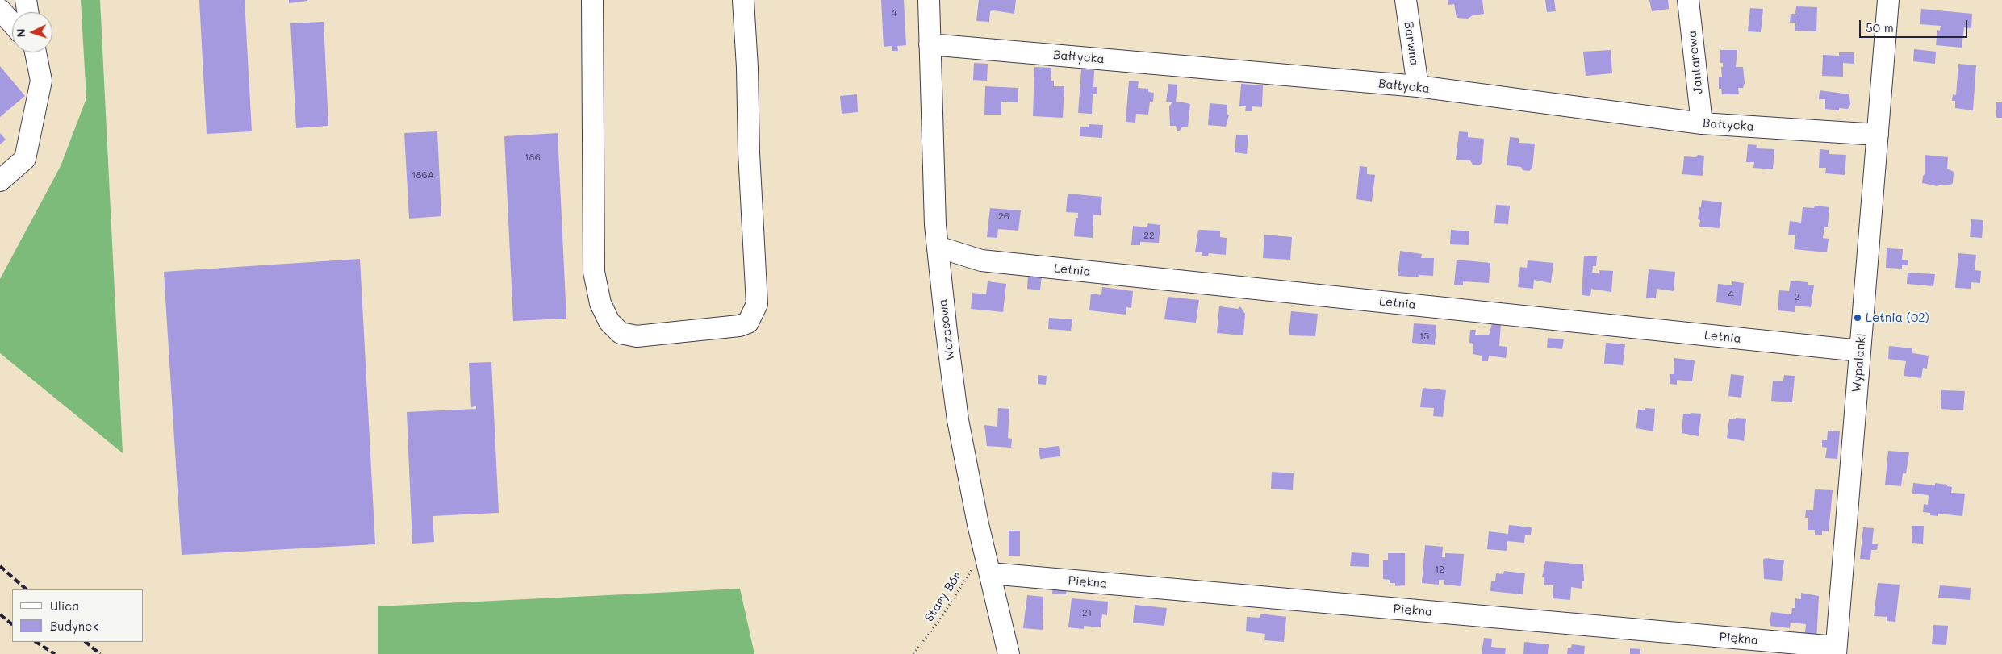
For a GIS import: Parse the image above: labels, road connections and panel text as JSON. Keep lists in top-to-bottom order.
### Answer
{
  "streets": {
    "street": [
      "Barwna",
      "Bałtycka",
      "Jantarowa",
      "Letnia",
      "Wczasowa",
      "Wypalanki",
      "Piękna"
    ],
    "path": ["Stary Bór"]
  },
  "crossings": [
    ["Barwna", "Bałtycka"],
    ["Bałtycka", "Jantarowa"],
    ["Bałtycka", "Wczasowa"],
    ["Bałtycka", "Wypalanki"],
    ["Letnia", "Wczasowa"],
    ["Letnia", "Wypalanki"],
    ["Wczasowa", "Piękna"],
    ["Wczasowa", "Stary Bór"],
    ["Wypalanki", "Piękna"],
    ["Piękna", "Stary Bór"]
  ],
  "places": ["Letnia (02)"],
  "house_numbers": [
    "4",
    "186",
    "186A",
    "26",
    "22",
    "4",
    "2",
    "15",
    "12",
    "21"
  ],
  "legend": ["Ulica", "Budynek"],
  "scale_bar": "50 m",
  "north": "left"
}
